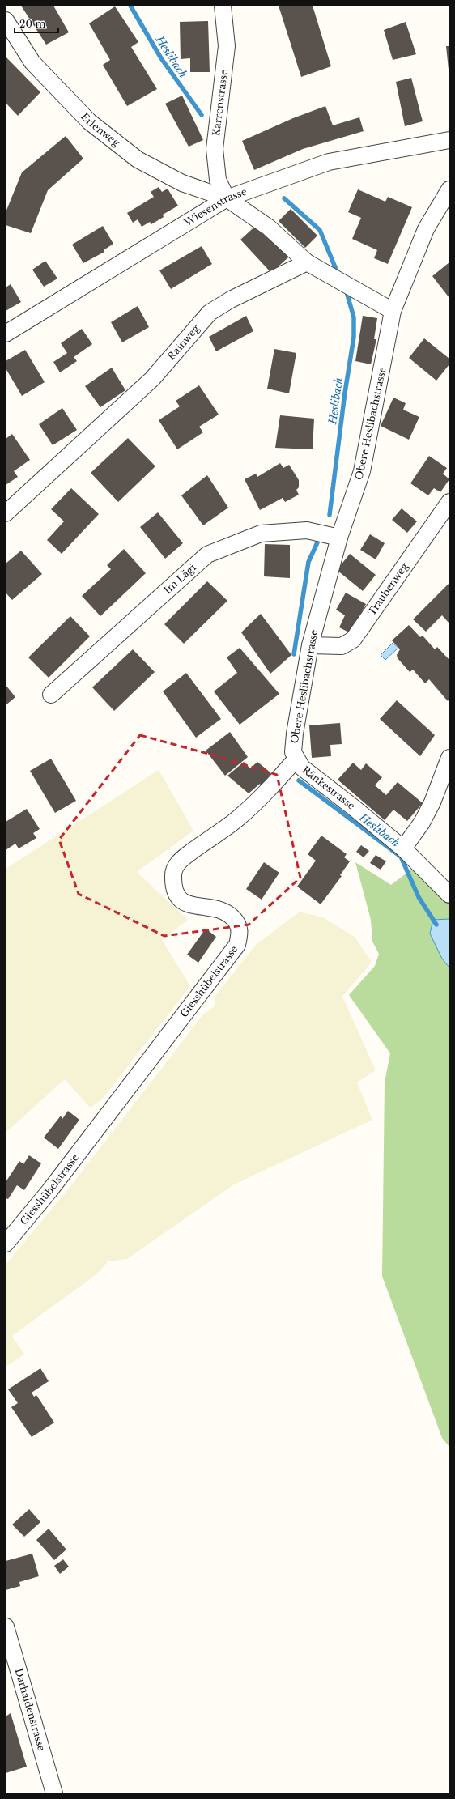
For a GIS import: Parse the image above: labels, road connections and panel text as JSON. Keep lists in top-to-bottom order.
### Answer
{
  "streets": {
    "street": [
      "Karrenstrasse",
      "Erlenweg",
      "Wiesenstrasse",
      "Rainweg",
      "Obere Heslibachstrasse",
      "Im Lägi",
      "Traubenweg",
      "Ränkestrasse",
      "Giesshübelstrasse",
      "Darhaldenstrasse"
    ]
  },
  "crossings": [
    ["Karrenstrasse", "Erlenweg"],
    ["Karrenstrasse", "Wiesenstrasse"],
    ["Erlenweg", "Wiesenstrasse"],
    ["Obere Heslibachstrasse", "Im Lägi"],
    ["Obere Heslibachstrasse", "Traubenweg"],
    ["Obere Heslibachstrasse", "Ränkestrasse"],
    ["Obere Heslibachstrasse", "Giesshübelstrasse"],
    ["Ränkestrasse", "Giesshübelstrasse"]
  ],
  "water": ["Heslibach"],
  "scale_bar": "20 m"
}
